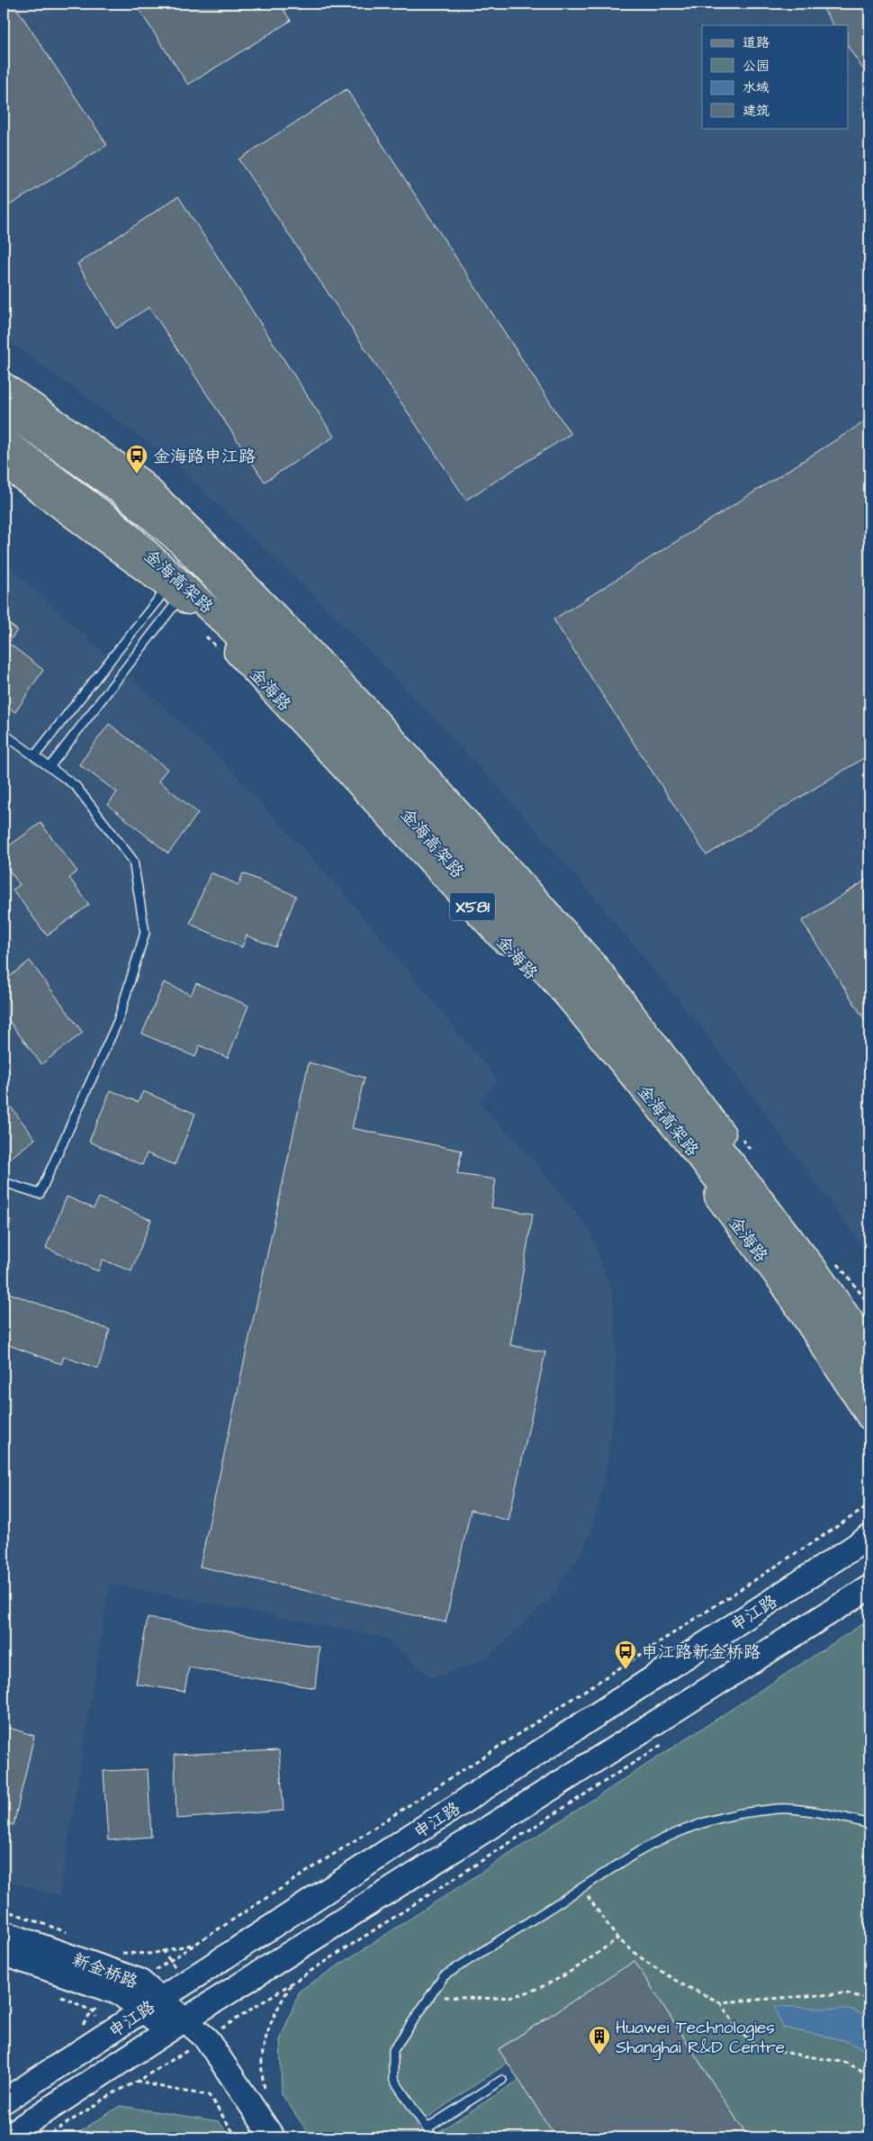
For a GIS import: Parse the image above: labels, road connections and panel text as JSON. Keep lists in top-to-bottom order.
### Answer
{
  "streets": {
    "main road": [
      "金海高架路",
      "金海路",
      "X581",
      "申江路",
      "新金桥路"
    ]
  },
  "crossings": [
    ["申江路", "新金桥路"]
  ],
  "places": {
    "bus stop": ["金海路申江路", "申江路新金桥路"],
    "building": ["Huawei Technologies Shanghai R&D Centre"]
  },
  "legend": [
    "道路",
    "公园",
    "水域",
    "建筑"
  ]
}
